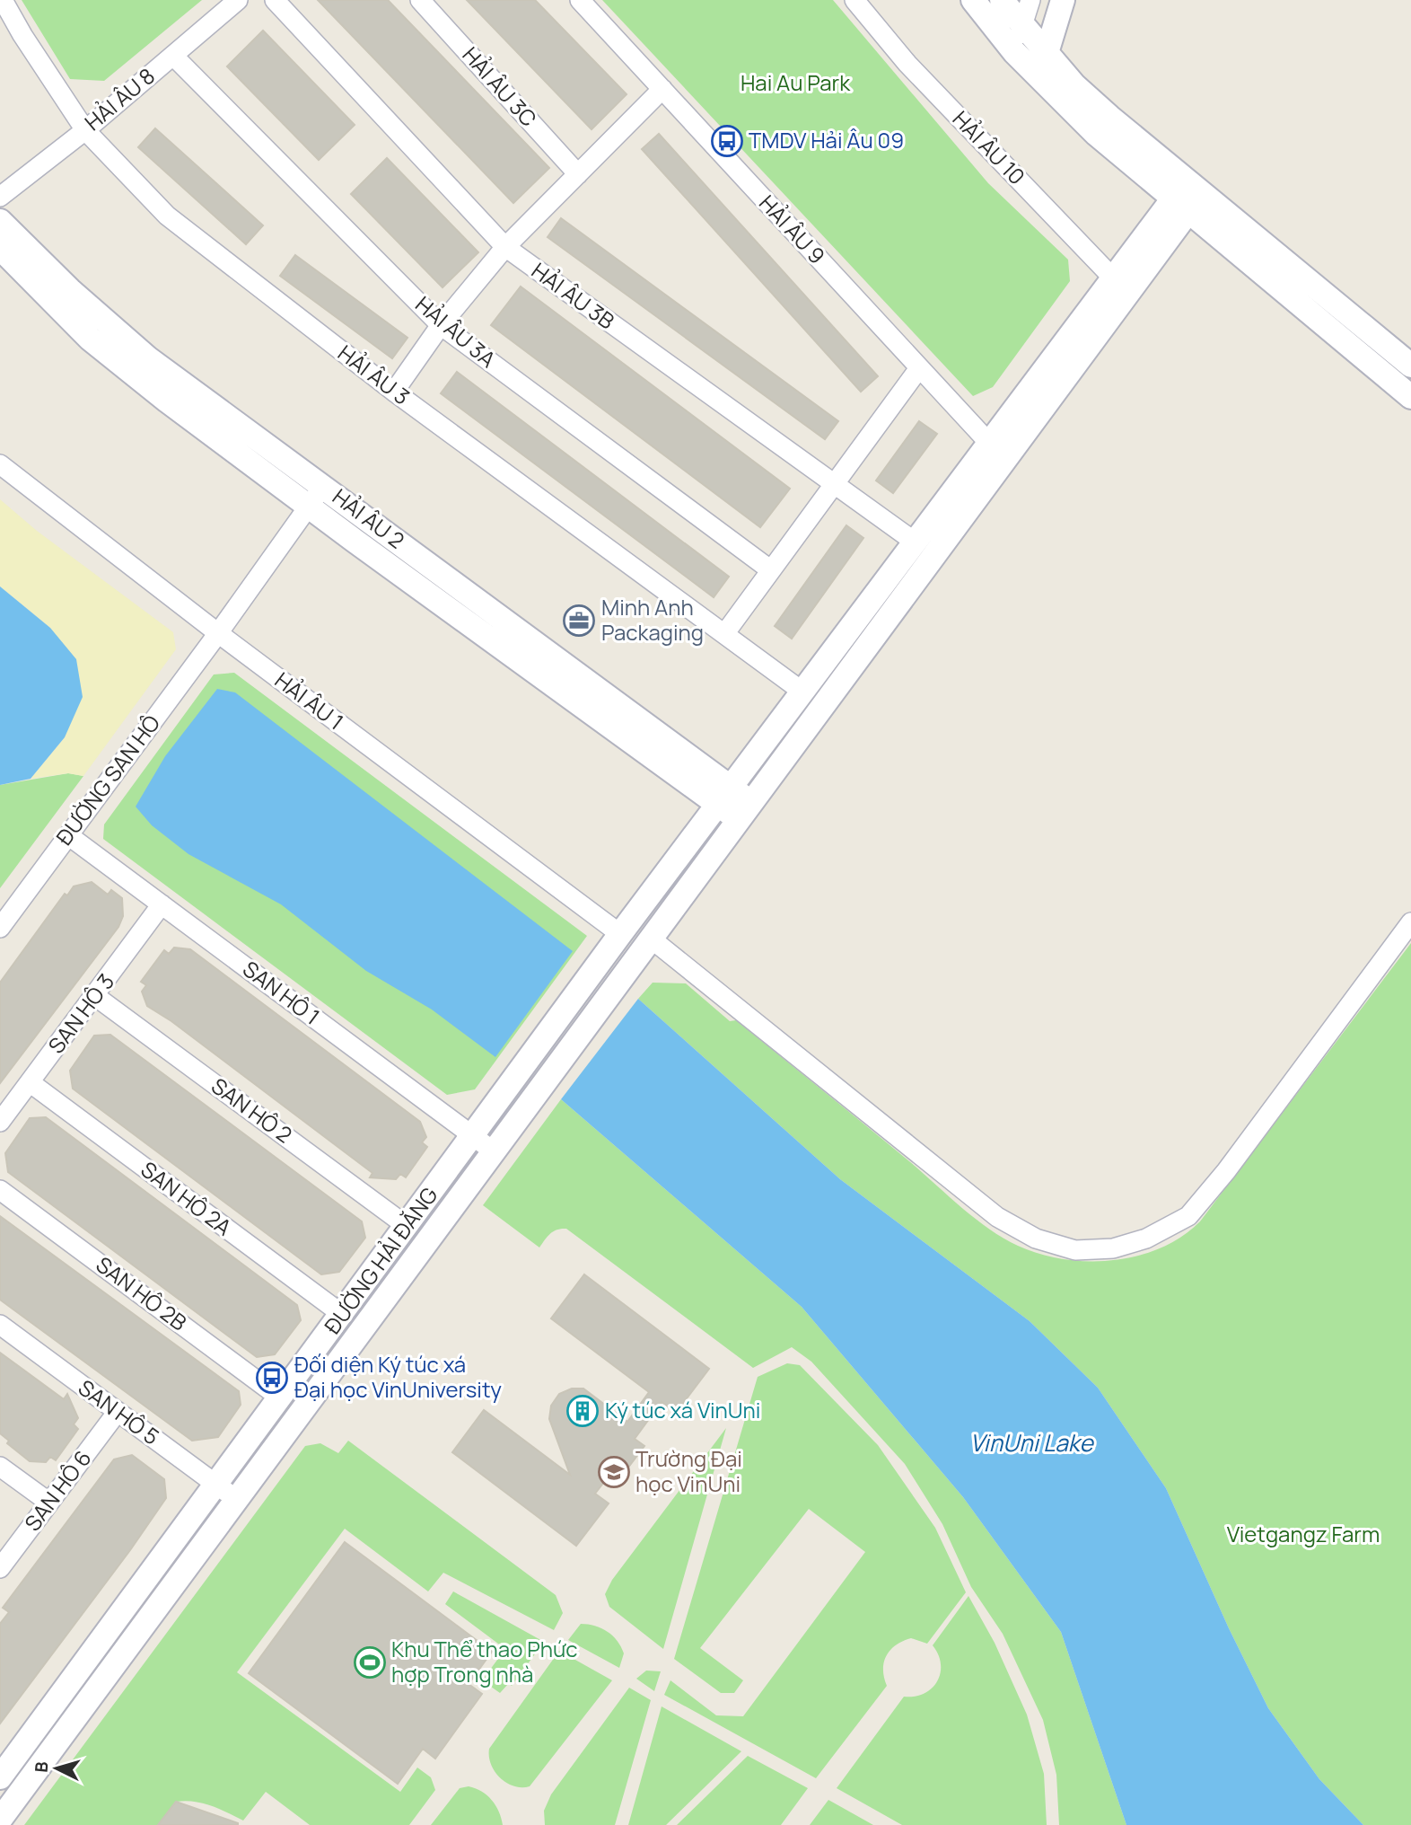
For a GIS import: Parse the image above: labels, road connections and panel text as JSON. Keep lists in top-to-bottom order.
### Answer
{
  "streets": {
    "street": [
      "HẢI ÂU 3C",
      "HẢI ÂU 8",
      "HẢI ÂU 10",
      "HẢI ÂU 9",
      "HẢI ÂU 3B",
      "HẢI ÂU 3A",
      "HẢI ÂU 3",
      "HẢI ÂU 2",
      "HẢI ÂU 1",
      "ĐƯỜNG SAN HÔ",
      "SAN HÔ 1",
      "SAN HÔ 3",
      "SAN HÔ 2",
      "SAN HÔ 2A",
      "ĐƯỜNG HẢI ĐĂNG",
      "SAN HÔ 2B",
      "SAN HÔ 5",
      "SAN HÔ 6"
    ]
  },
  "crossings": [
    ["HẢI ÂU 8", "HẢI ÂU 3A"],
    ["HẢI ÂU 8", "HẢI ÂU 3"],
    ["HẢI ÂU 2", "ĐƯỜNG SAN HÔ"],
    ["HẢI ÂU 2", "ĐƯỜNG HẢI ĐĂNG"],
    ["HẢI ÂU 1", "ĐƯỜNG SAN HÔ"],
    ["HẢI ÂU 1", "ĐƯỜNG HẢI ĐĂNG"],
    ["ĐƯỜNG SAN HÔ", "SAN HÔ 1"],
    ["SAN HÔ 1", "SAN HÔ 3"],
    ["SAN HÔ 1", "ĐƯỜNG HẢI ĐĂNG"],
    ["SAN HÔ 3", "SAN HÔ 2"],
    ["SAN HÔ 3", "SAN HÔ 2A"],
    ["SAN HÔ 2", "ĐƯỜNG HẢI ĐĂNG"],
    ["SAN HÔ 2A", "ĐƯỜNG HẢI ĐĂNG"],
    ["ĐƯỜNG HẢI ĐĂNG", "SAN HÔ 2B"],
    ["ĐƯỜNG HẢI ĐĂNG", "SAN HÔ 5"],
    ["SAN HÔ 5", "SAN HÔ 6"]
  ],
  "water": ["VinUni Lake"],
  "parks": ["Hai Au Park", "Vietgangz Farm"],
  "places": {
    "bus stop": ["TMDV Hải Âu 09", "Đối diện Ký túc xá Đại học VinUniversity"],
    "office": ["Minh Anh Packaging"],
    "building": ["Ký túc xá VinUni"],
    "school or university": ["Trường Đại học VinUni"],
    "sports": ["Khu Thể thao Phức hợp Trong nhà"]
  },
  "north": "left"
}
